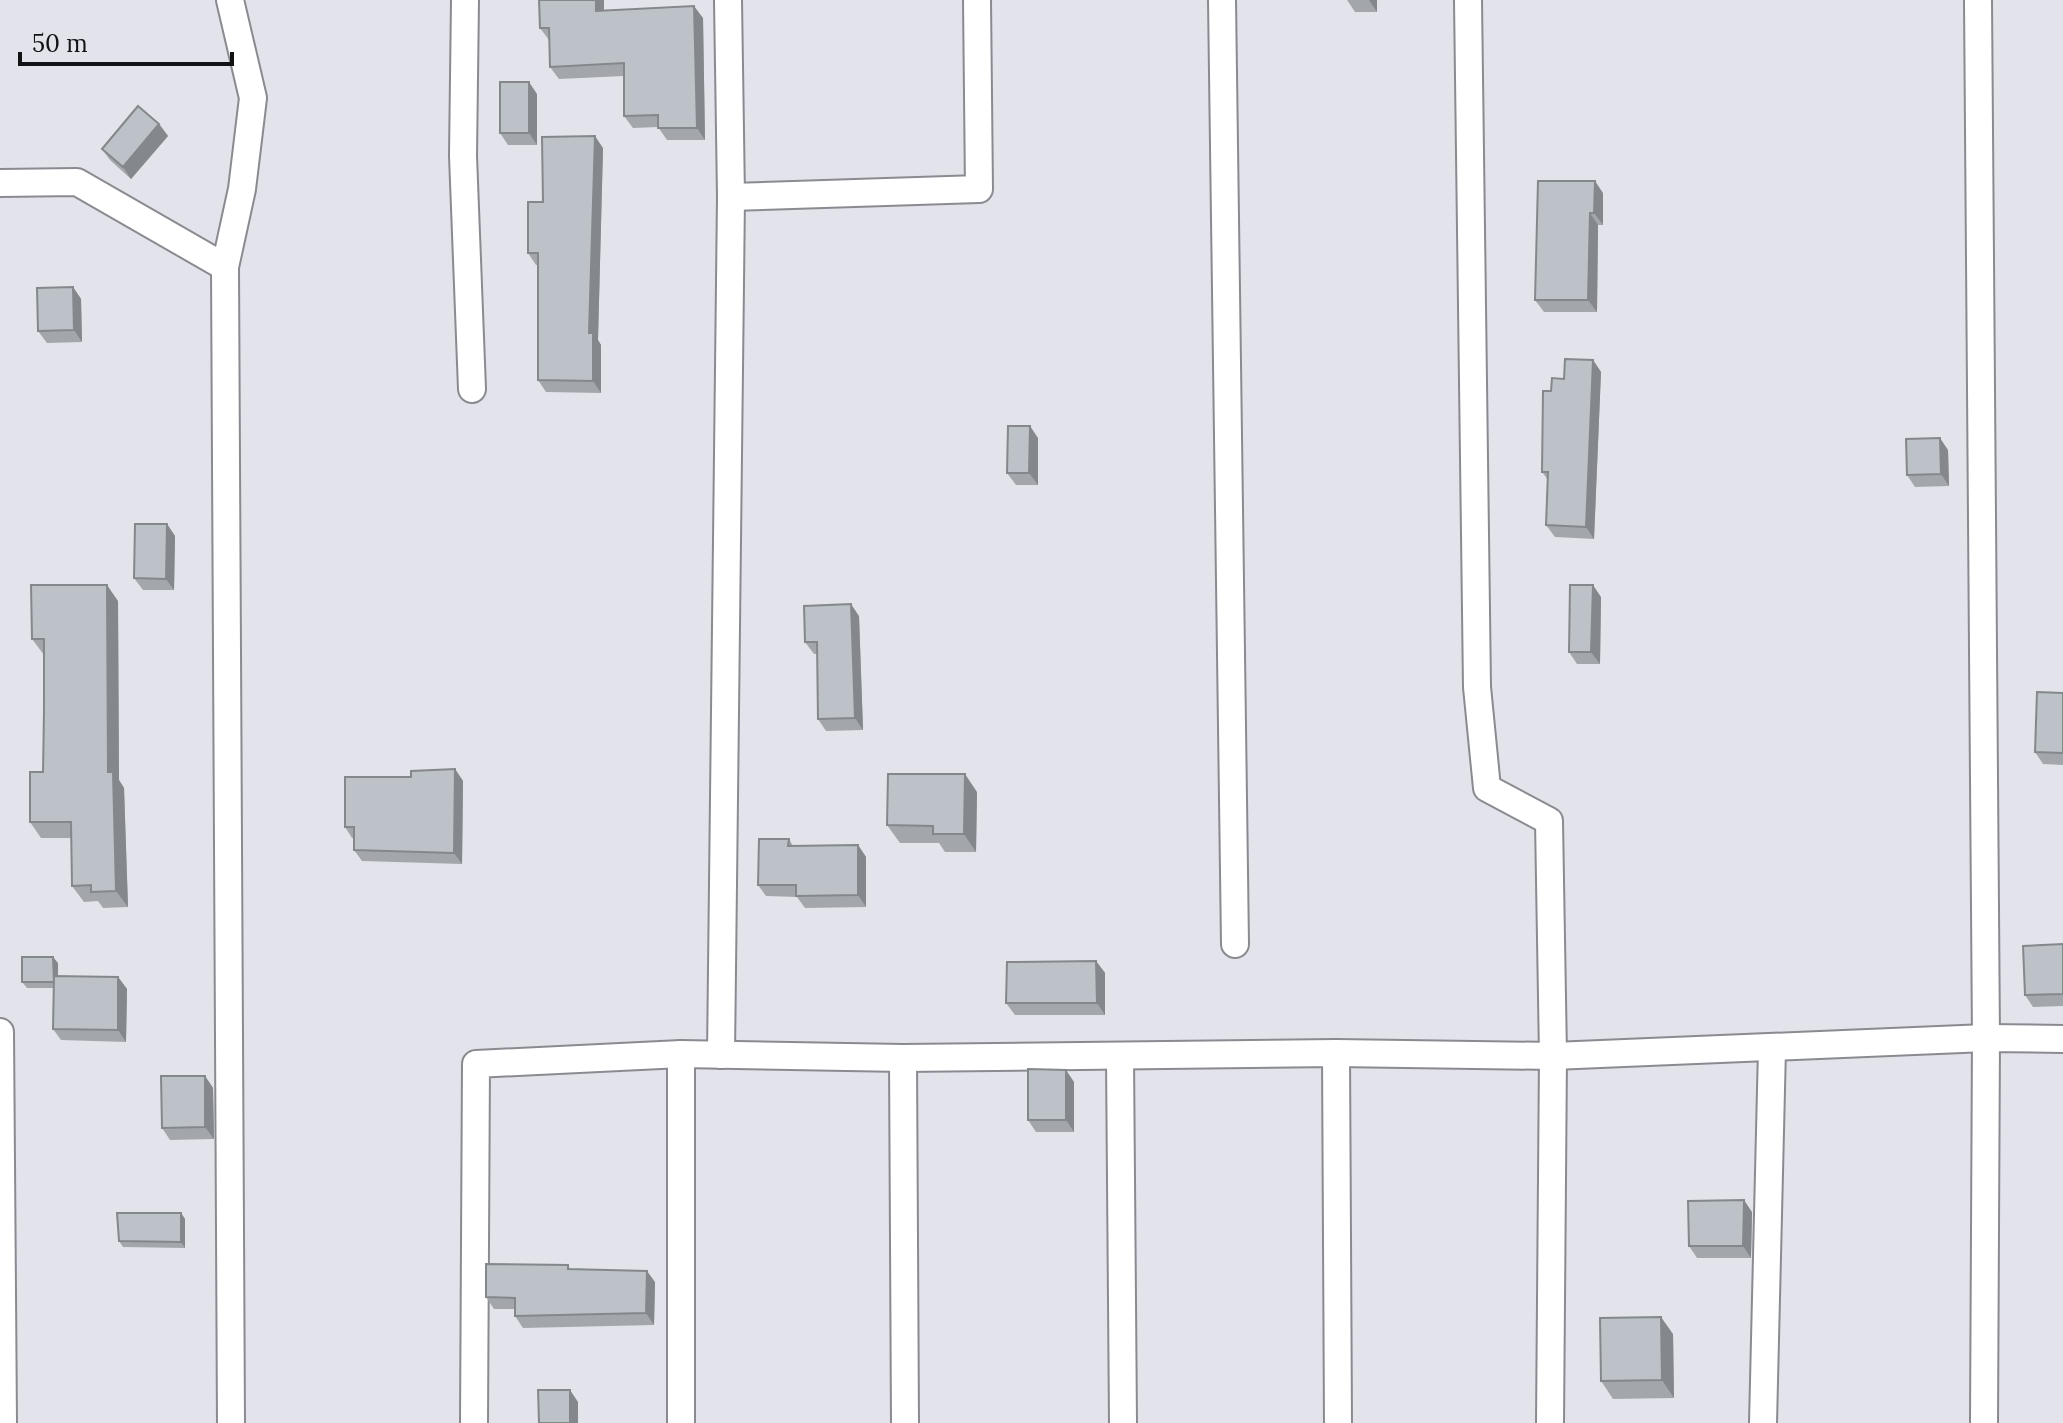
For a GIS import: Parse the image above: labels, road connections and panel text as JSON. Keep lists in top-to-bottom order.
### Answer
{
  "scale_bar": "50 m"
}
